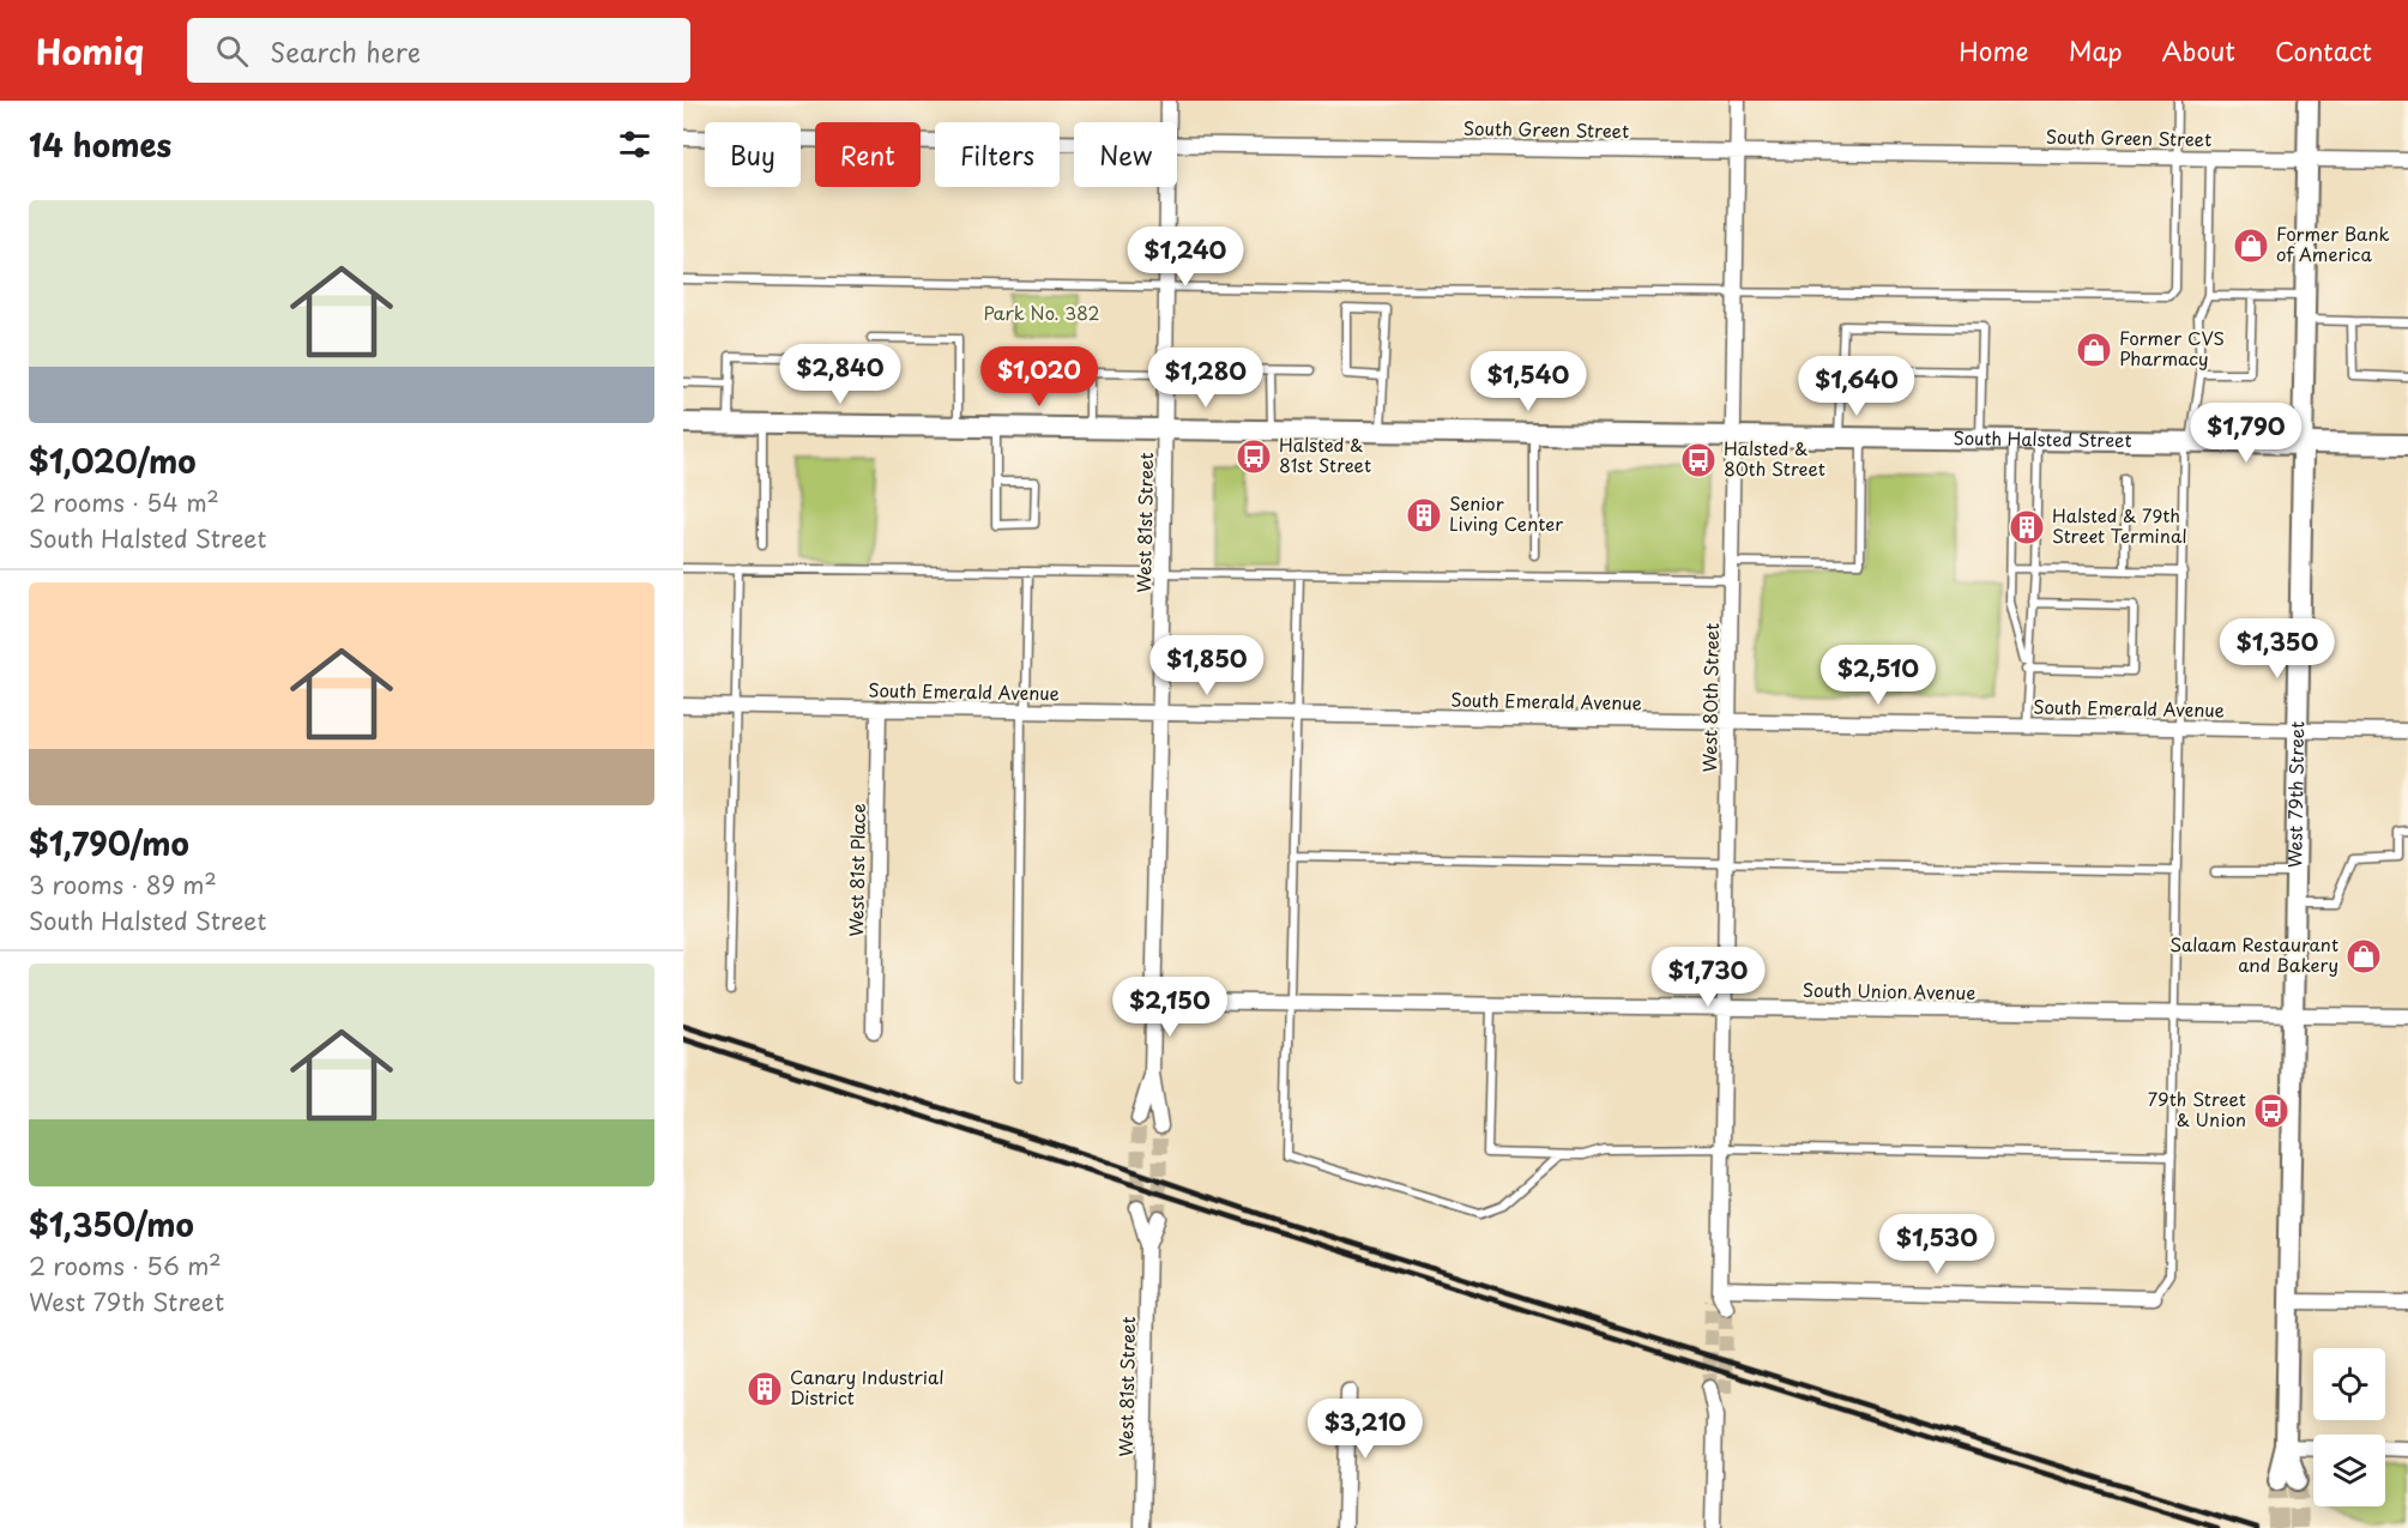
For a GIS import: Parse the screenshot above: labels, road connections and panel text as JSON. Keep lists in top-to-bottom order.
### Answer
{
  "streets": {
    "main road": ["South Halsted Street", "West 79th Street"],
    "street": [
      "South Green Street",
      "West 81st Street",
      "South Emerald Avenue",
      "West 80th Street",
      "West 81st Place",
      "South Union Avenue"
    ]
  },
  "crossings": [
    ["South Green Street", "West 80th Street"],
    ["South Green Street", "West 79th Street"],
    ["South Halsted Street", "West 81st Street"],
    ["South Halsted Street", "West 80th Street"],
    ["South Halsted Street", "West 79th Street"],
    ["West 81st Street", "South Emerald Avenue"],
    ["West 81st Street", "South Union Avenue"],
    ["South Emerald Avenue", "West 80th Street"],
    ["South Emerald Avenue", "West 79th Street"],
    ["South Emerald Avenue", "West 81st Place"],
    ["West 80th Street", "South Union Avenue"],
    ["West 79th Street", "South Union Avenue"]
  ],
  "parks": ["Park No. 382"],
  "places": {
    "shop": ["Former Bank of America", "Former CVS Pharmacy", "Salaam Restaurant and Bakery"],
    "bus stop": ["Halsted & 81st Street", "Halsted & 80th Street", "79th Street & Union"],
    "building": ["Senior Living Center", "Halsted & 79th Street Terminal", "Canary Industrial District"]
  },
  "page": {
    "header": "Homiq",
    "search": "Search here",
    "nav": [
      "Home",
      "Map",
      "About",
      "Contact"
    ],
    "heading": "14 homes",
    "chip": [
      "Buy",
      "Rent",
      "Filters",
      "New"
    ],
    "list": [
      {
        "name": "$1,020/mo",
        "note": "2 rooms · 54 m² · South Halsted Street"
      },
      {
        "name": "$1,790/mo",
        "note": "3 rooms · 89 m² · South Halsted Street"
      },
      {
        "name": "$1,350/mo",
        "note": "2 rooms · 56 m² · West 79th Street"
      }
    ],
    "price": [
      "$1,240",
      "$2,840",
      "$1,020",
      "$1,280",
      "$1,540",
      "$1,640",
      "$1,790",
      "$1,350",
      "$1,850",
      "$2,510",
      "$1,730",
      "$2,150",
      "$1,530",
      "$3,210"
    ]
  }
}
